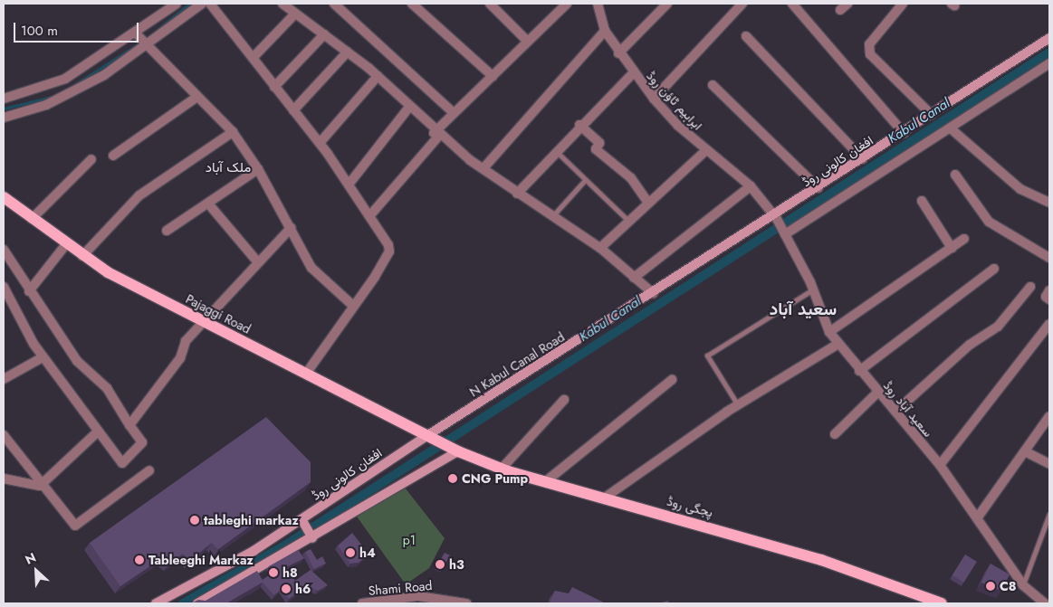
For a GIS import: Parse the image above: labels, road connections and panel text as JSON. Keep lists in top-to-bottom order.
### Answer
{
  "streets": {
    "main road": [
      "افغان کالونی روڈ",
      "Pajaggi Road",
      "N Kabul Canal Road",
      "پجگی روڈ"
    ],
    "street": ["ابراہیم ٹاؤن روڈ", "سعید آباد روڈ", "Shami Road"]
  },
  "crossings": [
    ["ابراہیم ٹاؤن روڈ", "افغان کالونی روڈ"],
    ["ابراہیم ٹاؤن روڈ", "N Kabul Canal Road"],
    ["ابراہیم ٹاؤن روڈ", "سعید آباد روڈ"],
    ["افغان کالونی روڈ", "Pajaggi Road"],
    ["افغان کالونی روڈ", "N Kabul Canal Road"],
    ["افغان کالونی روڈ", "سعید آباد روڈ"],
    ["افغان کالونی روڈ", "پجگی روڈ"],
    ["Pajaggi Road", "N Kabul Canal Road"],
    ["Pajaggi Road", "پجگی روڈ"],
    ["N Kabul Canal Road", "سعید آباد روڈ"],
    ["N Kabul Canal Road", "پجگی روڈ"]
  ],
  "districts": ["ملک آباد", "سعید آباد"],
  "water": ["Kabul Canal"],
  "parks": ["p1"],
  "places": [
    "CNG Pump",
    "tableghi markaz",
    "h4",
    "Tableeghi Markaz",
    "h3",
    "h8",
    "C8",
    "h6"
  ],
  "scale_bar": "100 m",
  "north": "top left"
}
